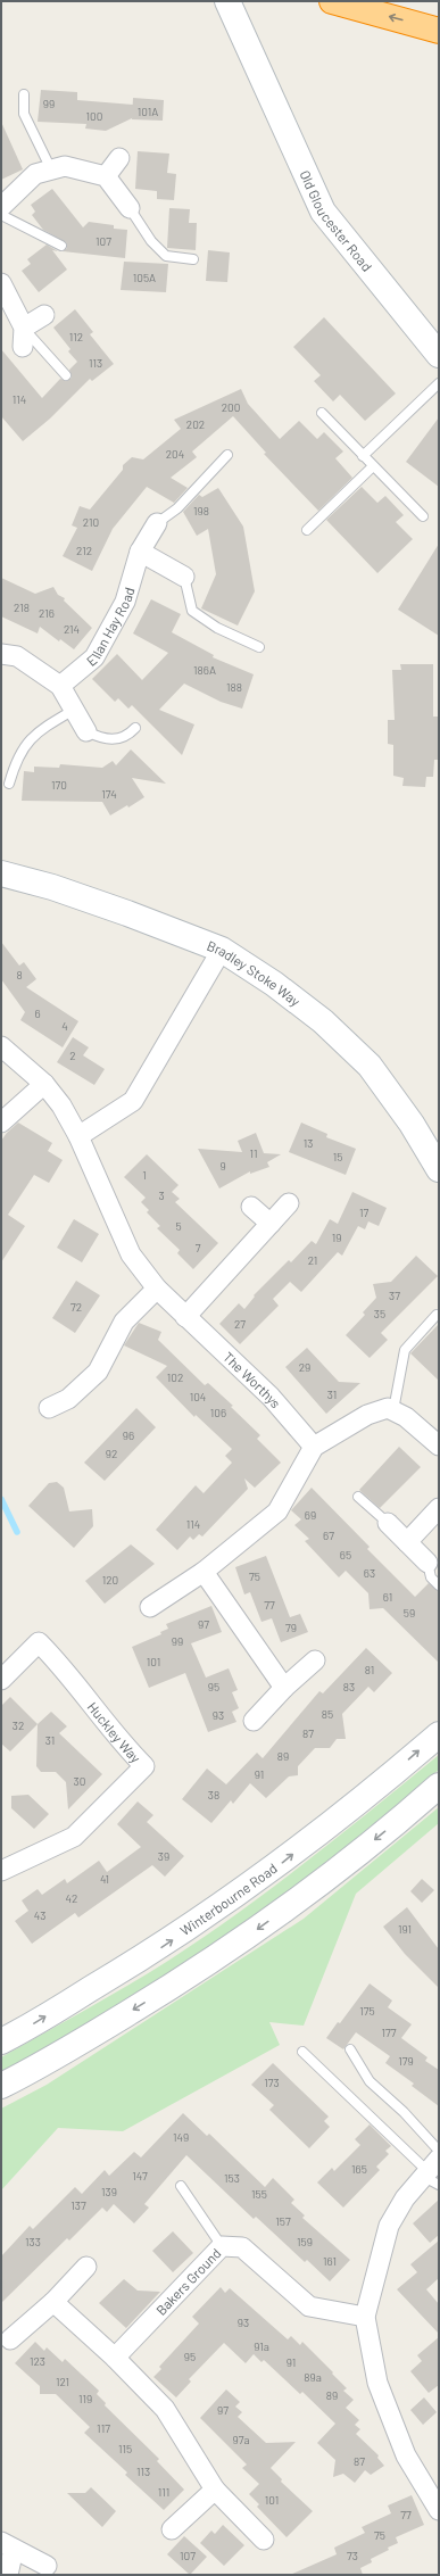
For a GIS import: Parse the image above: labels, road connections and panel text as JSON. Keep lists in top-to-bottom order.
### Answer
{
  "streets": {
    "main road": ["Old Gloucester Road", "Bradley Stoke Way", "Winterbourne Road"],
    "street": [
      "Ellan Hay Road",
      "The Worthys",
      "Huckley Way",
      "Bakers Ground"
    ]
  },
  "house_numbers": [
    "99",
    "101A",
    "100",
    "107",
    "105A",
    "112",
    "113",
    "114",
    "200",
    "202",
    "204",
    "198",
    "210",
    "212",
    "218",
    "216",
    "214",
    "186A",
    "188",
    "170",
    "174",
    "8",
    "6",
    "4",
    "2",
    "13",
    "11",
    "15",
    "9",
    "1",
    "3",
    "17",
    "5",
    "19",
    "7",
    "21",
    "37",
    "72",
    "35",
    "27",
    "29",
    "102",
    "31",
    "104",
    "106",
    "96",
    "92",
    "69",
    "114",
    "67",
    "65",
    "63",
    "75",
    "120",
    "61",
    "77",
    "59",
    "97",
    "79",
    "99",
    "101",
    "81",
    "95",
    "83",
    "85",
    "93",
    "32",
    "87",
    "31",
    "89",
    "91",
    "30",
    "38",
    "39",
    "41",
    "42",
    "43",
    "191",
    "175",
    "177",
    "179",
    "173",
    "149",
    "165",
    "147",
    "153",
    "139",
    "155",
    "137",
    "157",
    "133",
    "159",
    "161",
    "93",
    "91a",
    "95",
    "123",
    "91",
    "89a",
    "121",
    "89",
    "119",
    "97",
    "117",
    "97a",
    "115",
    "87",
    "113",
    "111",
    "101",
    "77",
    "75",
    "107",
    "73"
  ]
}
